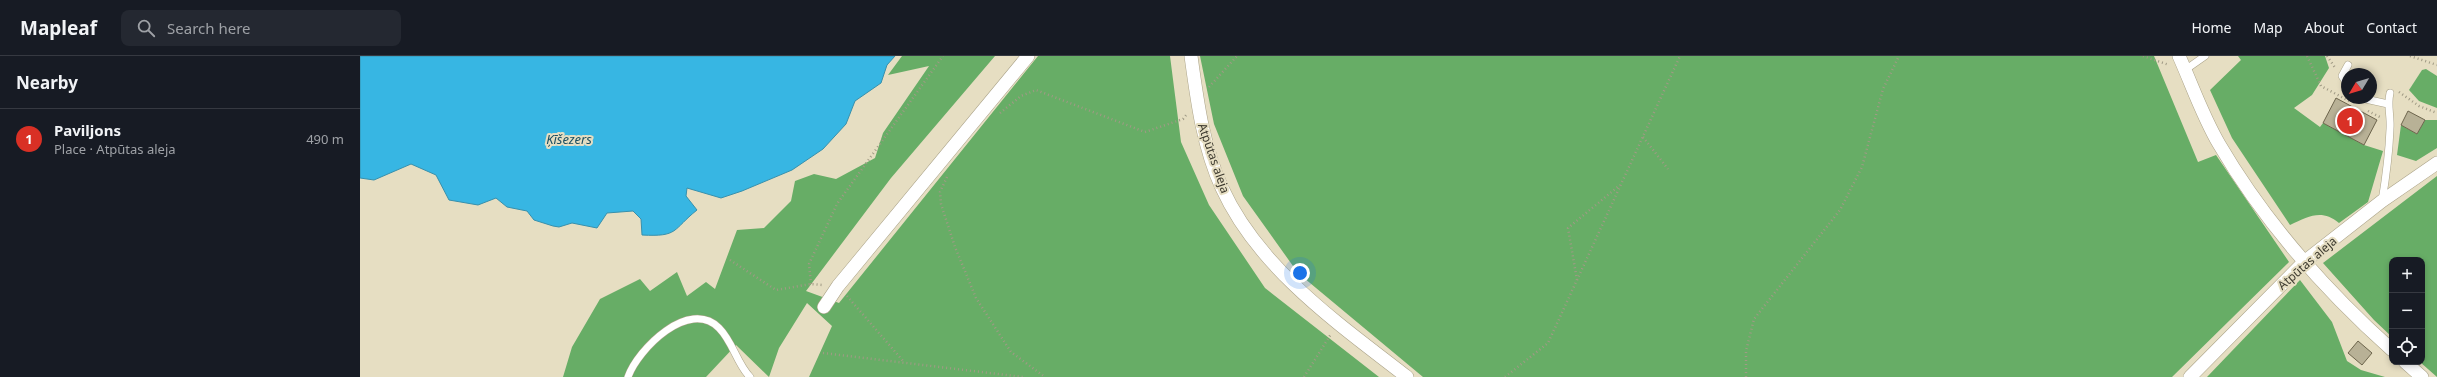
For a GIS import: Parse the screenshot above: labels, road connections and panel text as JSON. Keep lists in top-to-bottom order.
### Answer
{
  "streets": {
    "street": ["Atpūtas aleja"]
  },
  "water": ["Ķīšezers"],
  "north": "bottom left",
  "page": {
    "header": "Mapleaf",
    "search": "Search here",
    "nav": [
      "Home",
      "Map",
      "About",
      "Contact"
    ],
    "heading": "Nearby",
    "pins": "1",
    "list": [
      {
        "mark": "1",
        "name": "Paviljons",
        "note": "Place · Atpūtas aleja",
        "value": "490 m"
      }
    ],
    "map_buttons": ["+", "−"]
  }
}
